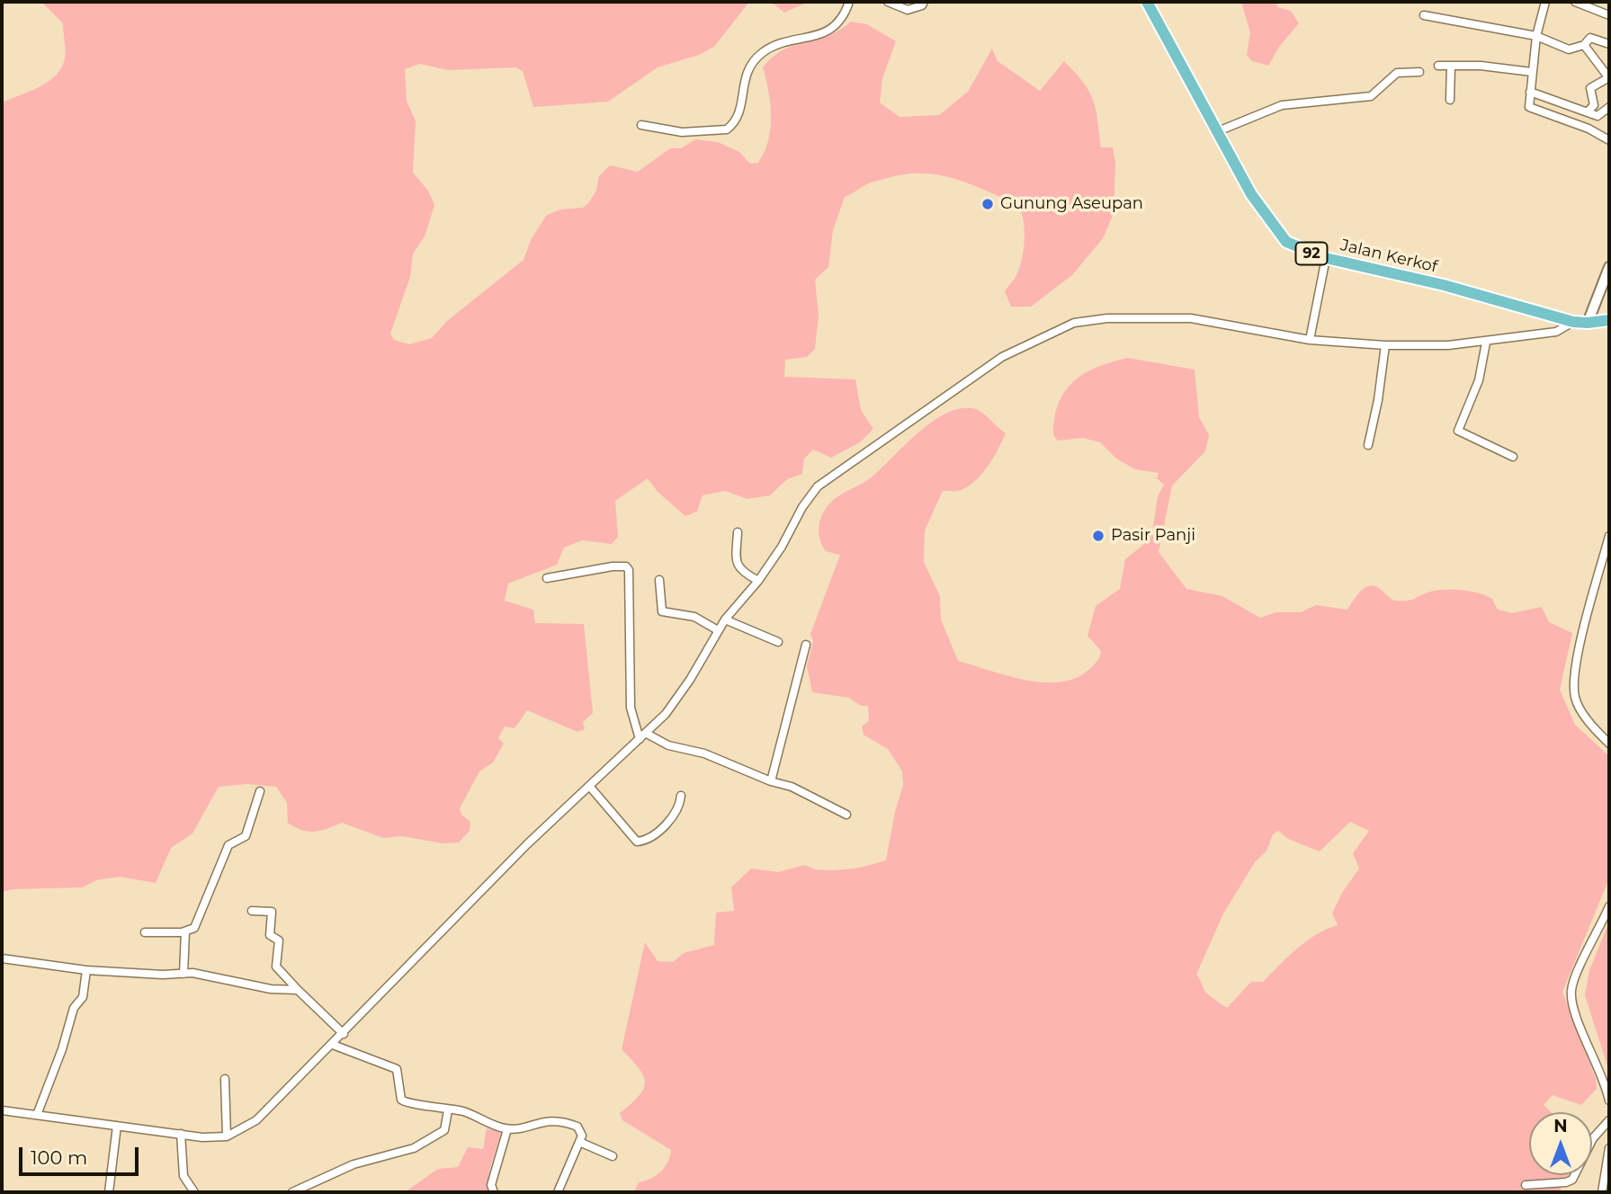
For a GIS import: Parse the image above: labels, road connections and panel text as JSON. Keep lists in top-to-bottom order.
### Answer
{
  "streets": {
    "main road": ["92", "Jalan Kerkof"]
  },
  "places": ["Gunung Aseupan", "Pasir Panji"],
  "scale_bar": "100 m",
  "north": "top"
}
